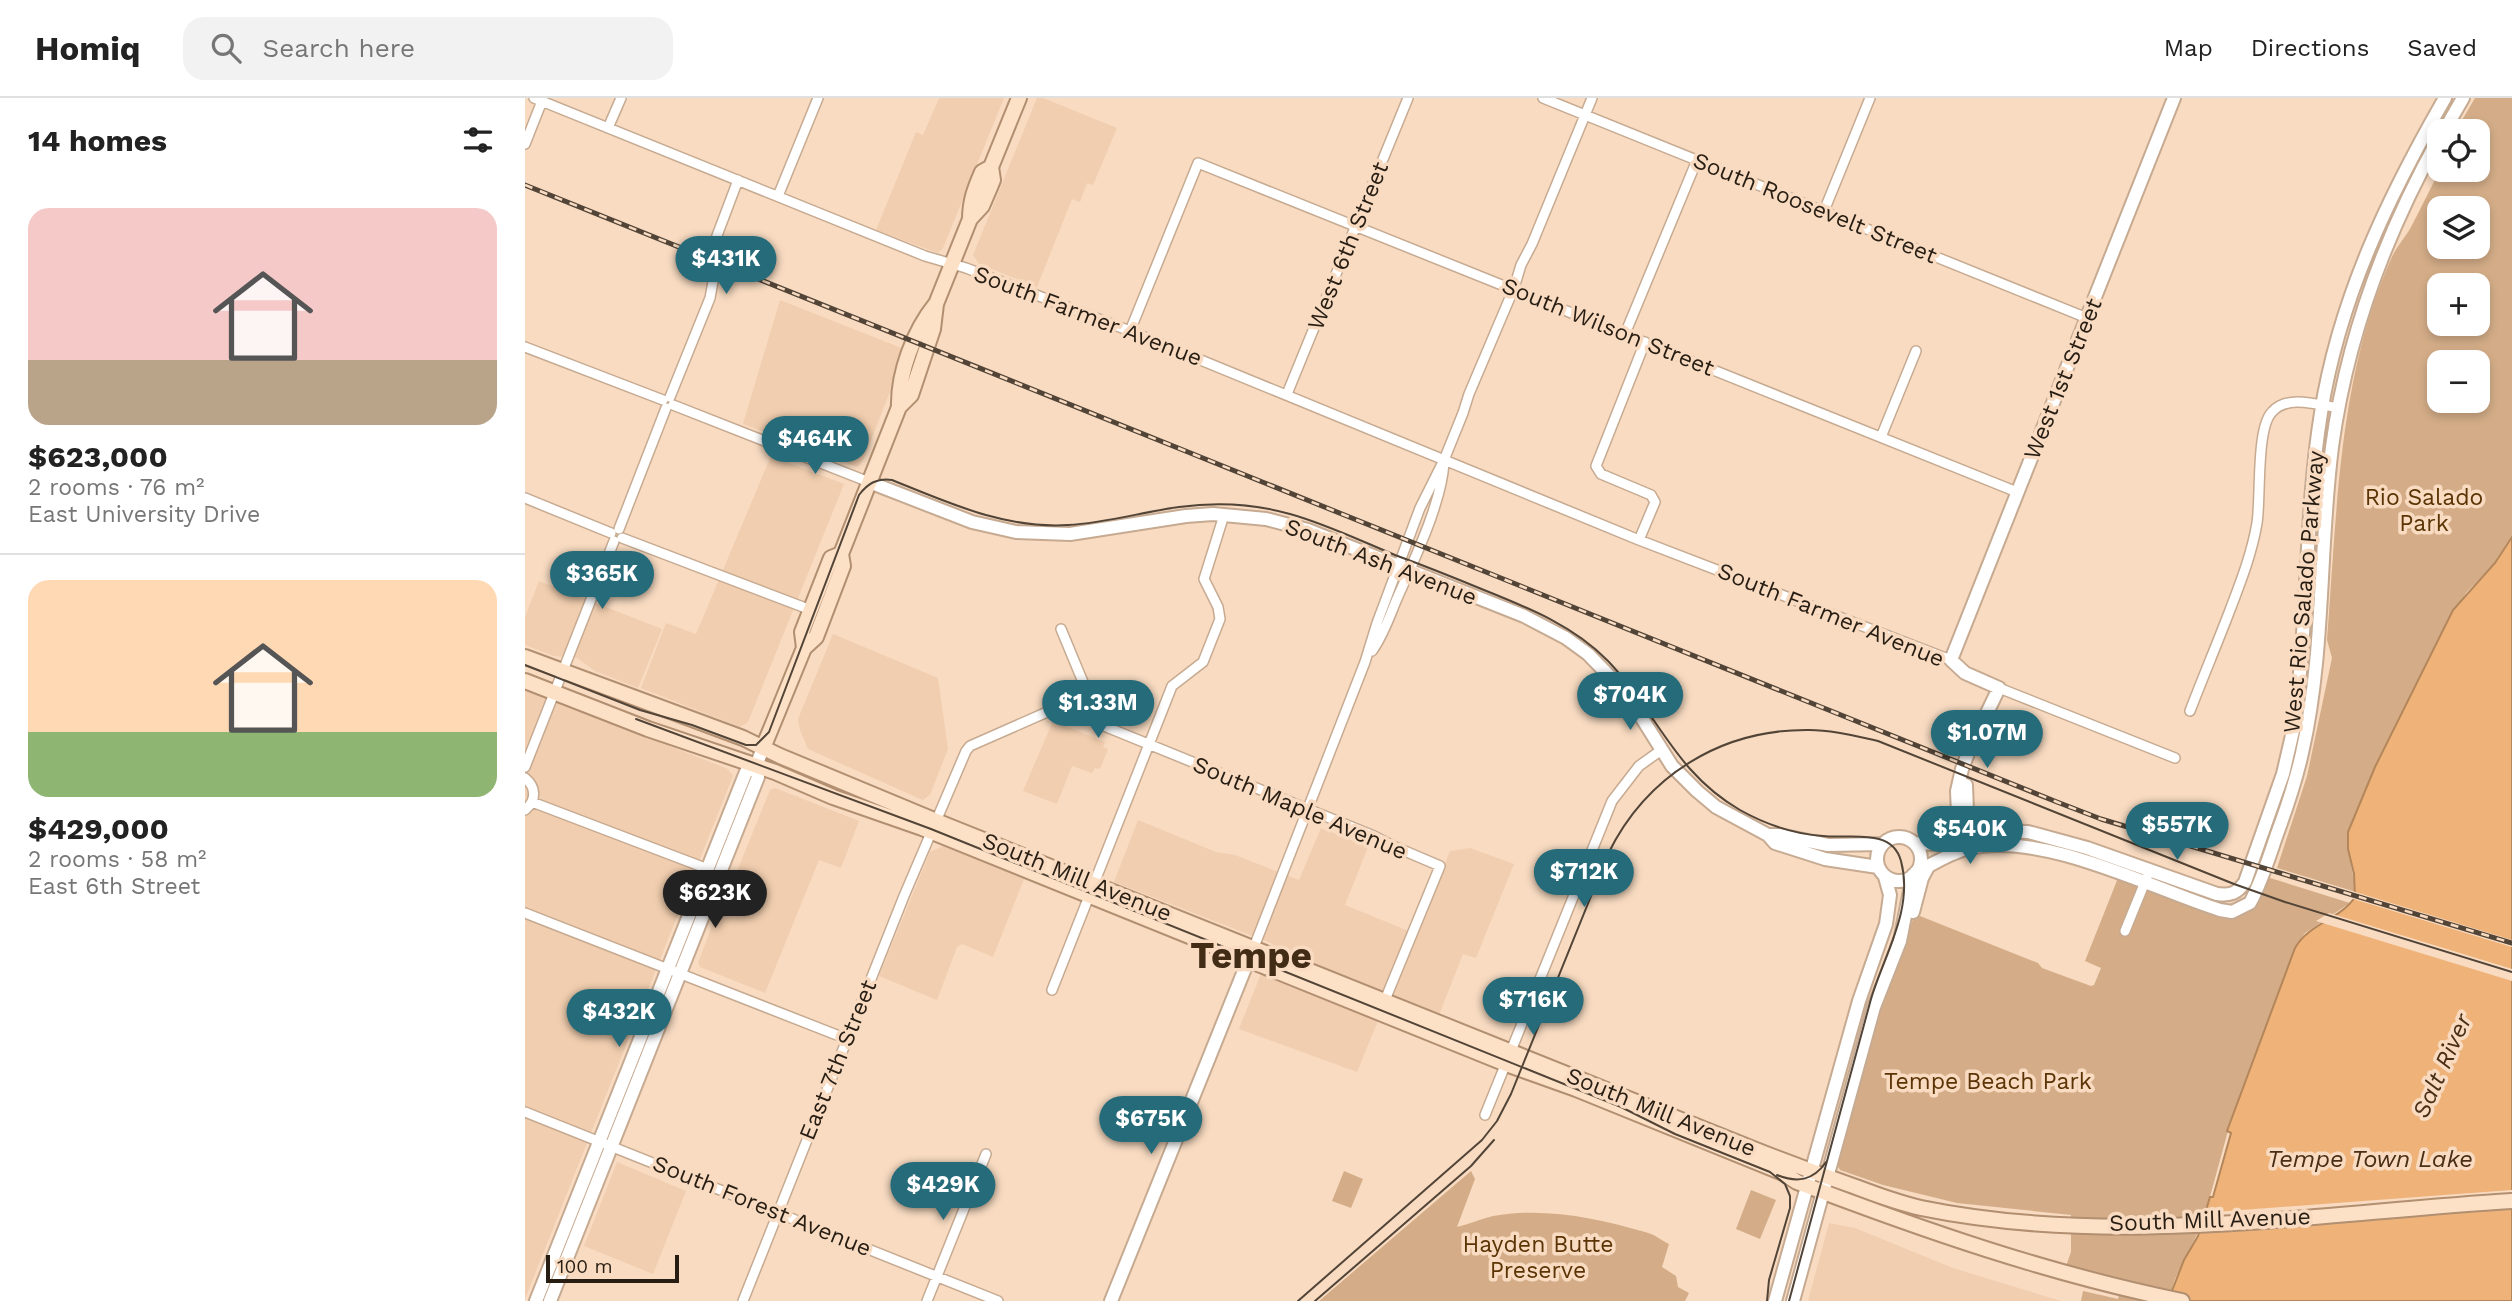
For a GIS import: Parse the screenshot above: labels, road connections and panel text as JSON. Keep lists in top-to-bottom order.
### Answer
{
  "streets": {
    "main road": [
      "South Farmer Avenue",
      "West 1st Street",
      "South Ash Avenue",
      "West Rio Salado Parkway",
      "South Mill Avenue"
    ],
    "street": [
      "South Roosevelt Street",
      "West 6th Street",
      "South Wilson Street",
      "South Maple Avenue",
      "East 7th Street",
      "South Forest Avenue"
    ]
  },
  "crossings": [
    ["South Roosevelt Street", "West 1st Street"],
    ["West 6th Street", "South Farmer Avenue"],
    ["West 6th Street", "South Wilson Street"],
    ["South Farmer Avenue", "South Wilson Street"],
    ["South Farmer Avenue", "West 1st Street"],
    ["South Wilson Street", "West 1st Street"],
    ["South Ash Avenue", "West Rio Salado Parkway"],
    ["South Maple Avenue", "South Mill Avenue"],
    ["South Maple Avenue", "East 7th Street"],
    ["South Mill Avenue", "East 7th Street"],
    ["East 7th Street", "South Forest Avenue"]
  ],
  "districts": ["Tempe"],
  "water": ["Salt River", "Tempe Town Lake"],
  "parks": ["Rio Salado Park", "Tempe Beach Park", "Hayden Butte Preserve"],
  "scale_bar": "100 m",
  "page": {
    "header": "Homiq",
    "search": "Search here",
    "nav": ["Map", "Directions", "Saved"],
    "heading": "14 homes",
    "map_buttons": ["+", "−"],
    "list": [
      {
        "name": "$623,000",
        "note": "2 rooms · 76 m² · East University Drive"
      },
      {
        "name": "$429,000",
        "note": "2 rooms · 58 m² · East 6th Street"
      }
    ],
    "price": [
      "$431K",
      "$464K",
      "$365K",
      "$704K",
      "$1.33M",
      "$1.07M",
      "$557K",
      "$540K",
      "$712K",
      "$623K",
      "$716K",
      "$432K",
      "$675K",
      "$429K"
    ],
    "scale": "100 m"
  }
}
